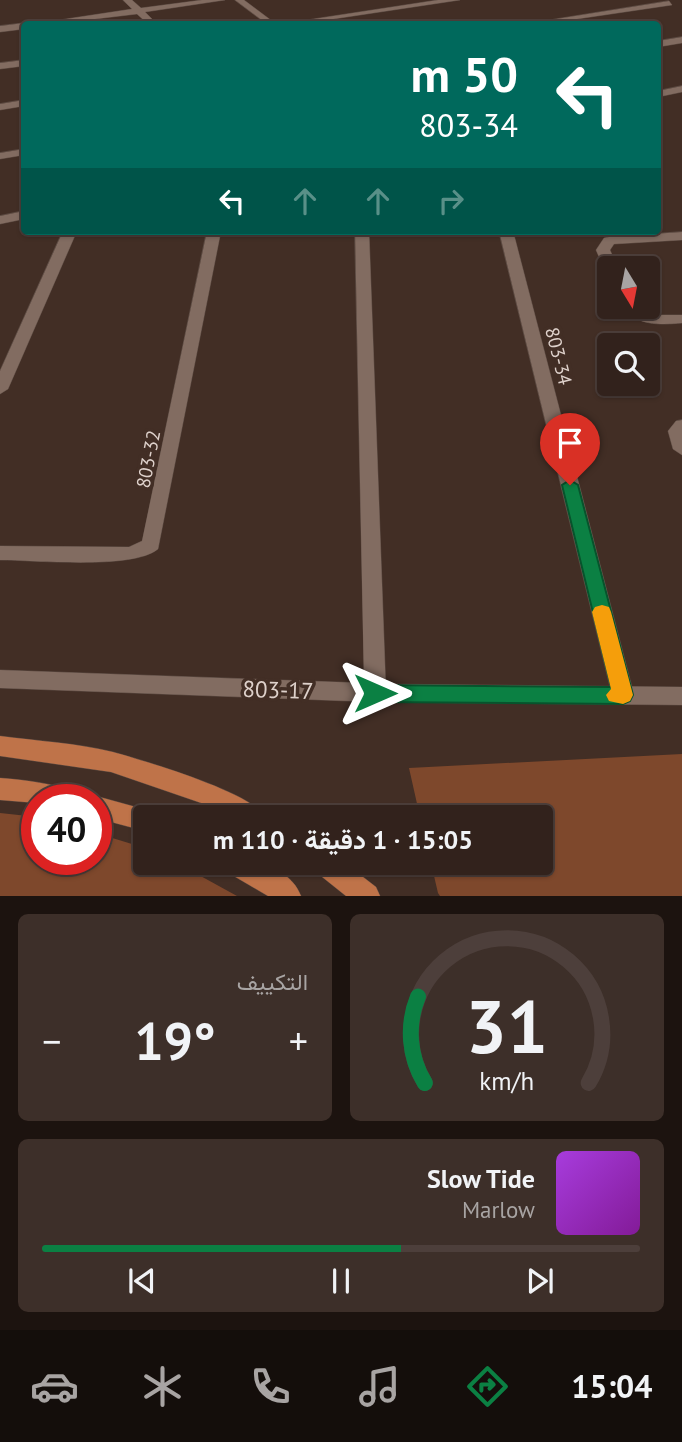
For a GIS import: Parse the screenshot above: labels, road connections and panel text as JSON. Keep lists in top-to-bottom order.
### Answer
{
  "streets": {
    "street": ["803-34", "803-32", "803-17"]
  },
  "crossings": [
    ["803-34", "803-17"]
  ],
  "north": "bottom",
  "page": {
    "turn": ["50 m", "803-34"],
    "limit": "40",
    "trip": "15:05 · 1 دقيقة · 110 m",
    "tile": "التكييف",
    "heat": ["−", "19°", "+"],
    "song": ["Slow Tide", "Marlow"],
    "tabs": "15:04",
    "gauge": ["31", "km/h"]
  }
}
